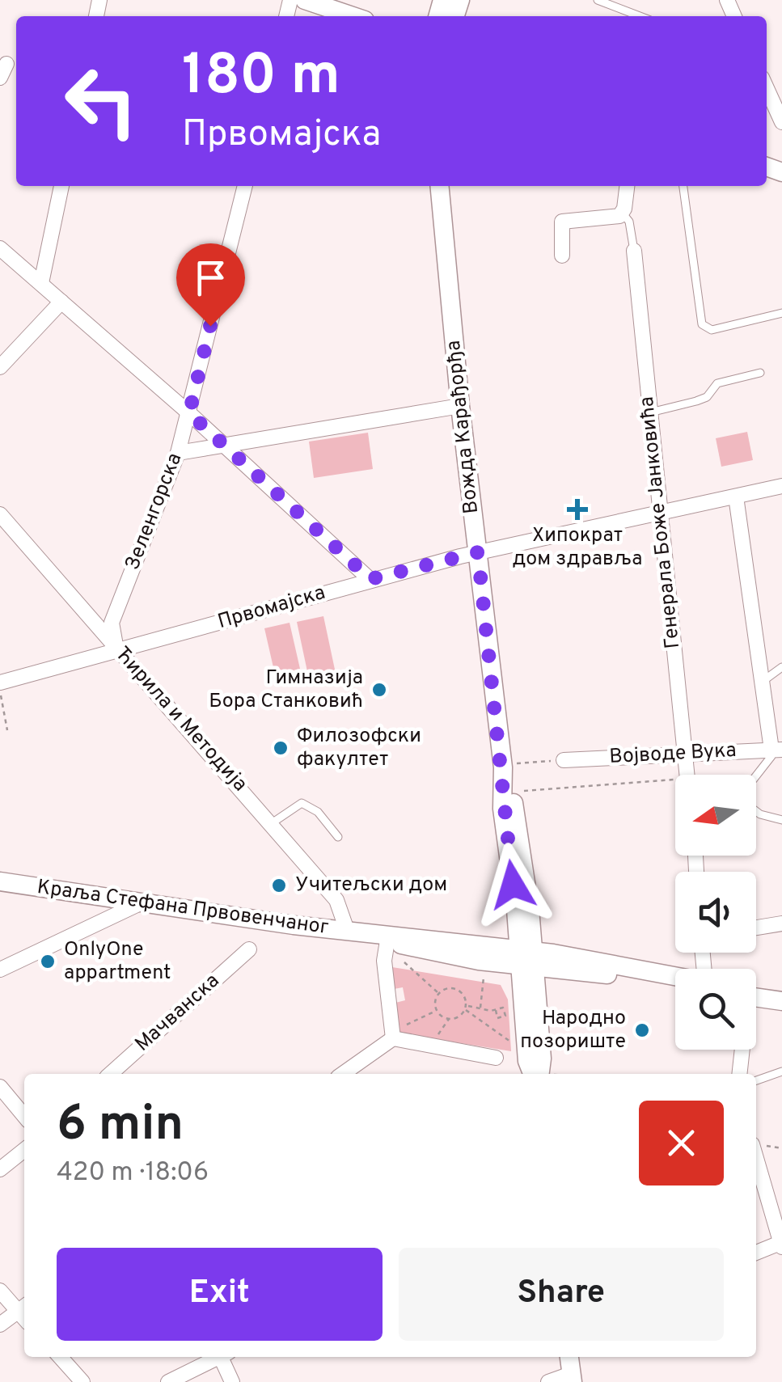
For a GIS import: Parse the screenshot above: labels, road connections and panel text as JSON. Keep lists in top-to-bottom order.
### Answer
{
  "streets": {
    "main road": ["Вожда Карађорђа", "Краља Стефана Првовенчаног"],
    "street": [
      "Зеленгорска",
      "Генерала Боже Јанковића",
      "Првомајска",
      "Ћирила и Методија",
      "Војводе Вука",
      "Мачванска"
    ]
  },
  "crossings": [
    ["Вожда Карађорђа", "Првомајска"],
    ["Вожда Карађорђа", "Краља Стефана Првовенчаног"],
    ["Зеленгорска", "Првомајска"],
    ["Зеленгорска", "Ћирила и Методија"],
    ["Генерала Боже Јанковића", "Првомајска"],
    ["Генерала Боже Јанковића", "Војводе Вука"],
    ["Првомајска", "Ћирила и Методија"],
    ["Ћирила и Методија", "Краља Стефана Првовенчаног"]
  ],
  "places": {
    "health": ["Хипократ дом здравља"],
    "other": [
      "Гимназија Бора Станковић",
      "Филозофски факултет",
      "Учитељски дом",
      "OnlyOne appartment",
      "Народно позориште"
    ]
  },
  "north": "left",
  "page": {
    "turn": ["180 m", "Првомајска"],
    "heading": ["6 min", "420 m · 18:06"],
    "buttons": ["Exit", "Share"]
  }
}
